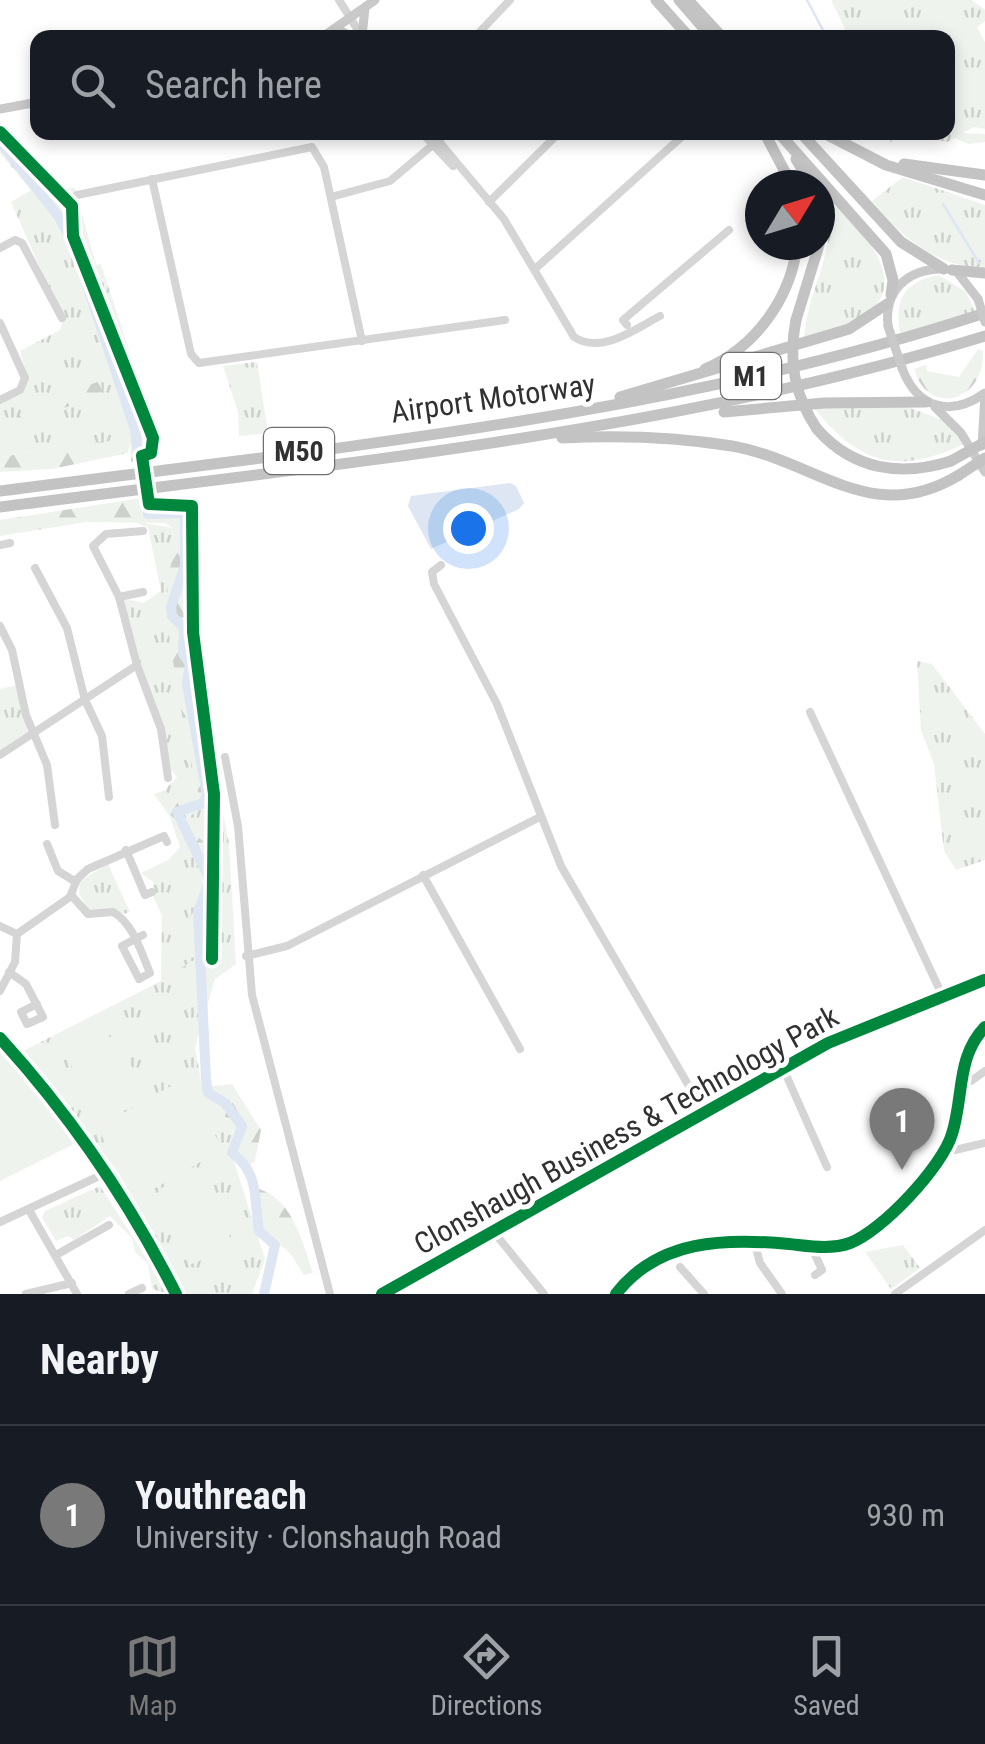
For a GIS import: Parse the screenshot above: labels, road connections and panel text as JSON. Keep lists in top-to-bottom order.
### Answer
{
  "streets": {
    "highway": ["M1", "Airport Motorway", "M50"],
    "street": ["Clonshaugh Business & Technology Park"]
  },
  "crossings": [
    ["Airport Motorway", "M50"]
  ],
  "north": "top right",
  "page": {
    "search": "Search here",
    "pins": "1",
    "heading": "Nearby",
    "list": [
      {
        "mark": "1",
        "name": "Youthreach",
        "note": "University · Clonshaugh Road",
        "value": "930 m"
      }
    ],
    "nav": ["Map", "Directions", "Saved"]
  }
}
